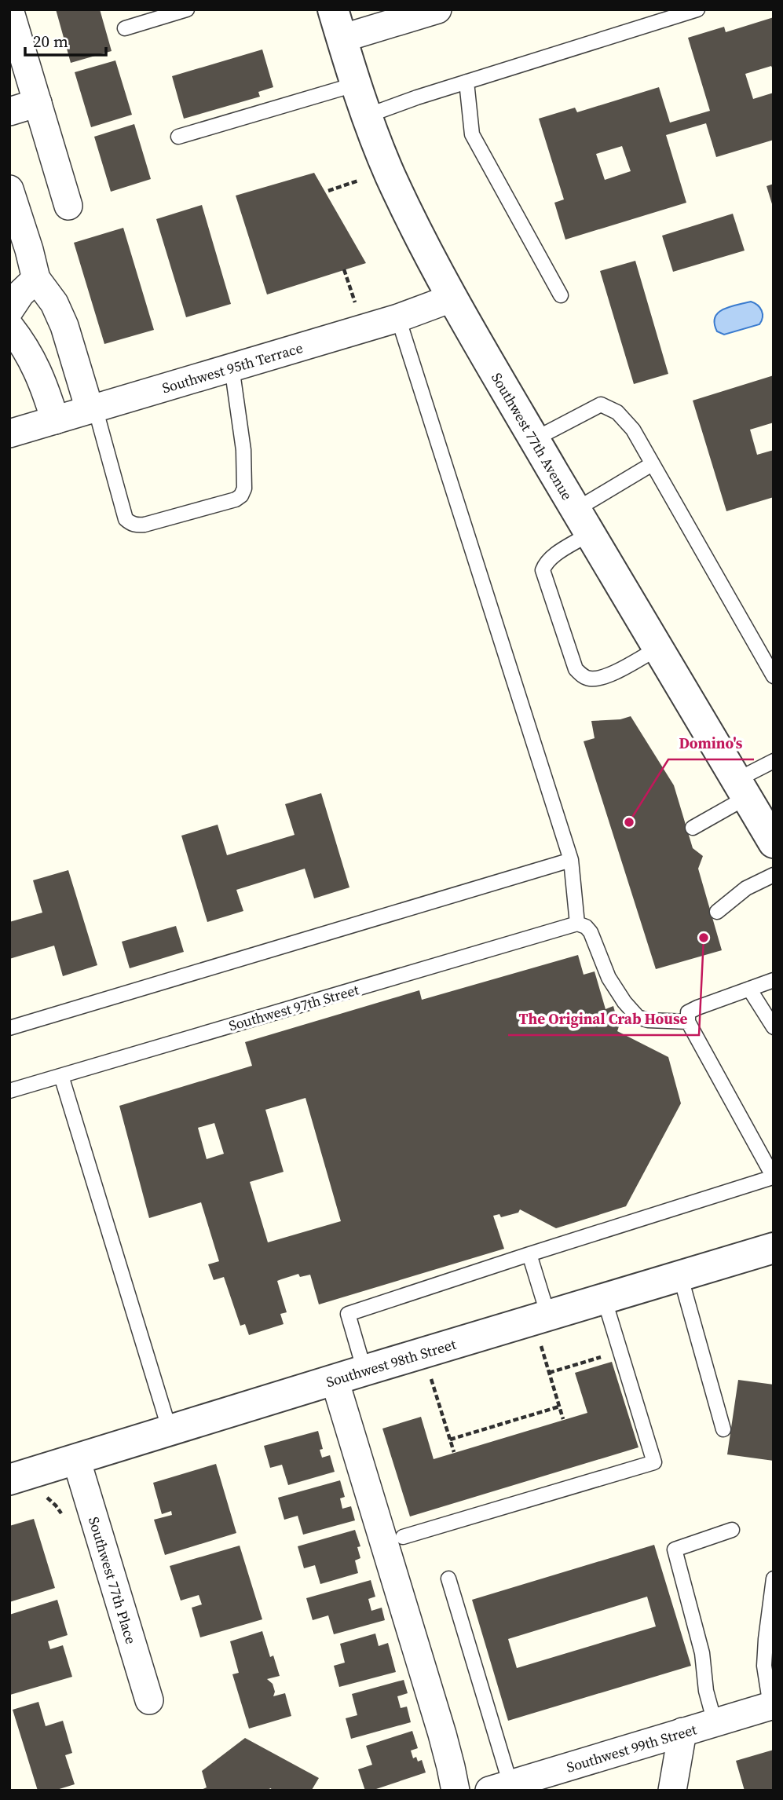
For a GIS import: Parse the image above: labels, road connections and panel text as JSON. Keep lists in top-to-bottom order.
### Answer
{
  "streets": {
    "street": [
      "Southwest 95th Terrace",
      "Southwest 77th Avenue",
      "Southwest 98th Street",
      "Southwest 77th Place",
      "Southwest 99th Street"
    ],
    "lane": ["Southwest 97th Street"]
  },
  "crossings": [
    ["Southwest 95th Terrace", "Southwest 77th Avenue"],
    ["Southwest 98th Street", "Southwest 77th Place"]
  ],
  "places": ["Domino's", "The Original Crab House"],
  "scale_bar": "20 m"
}
